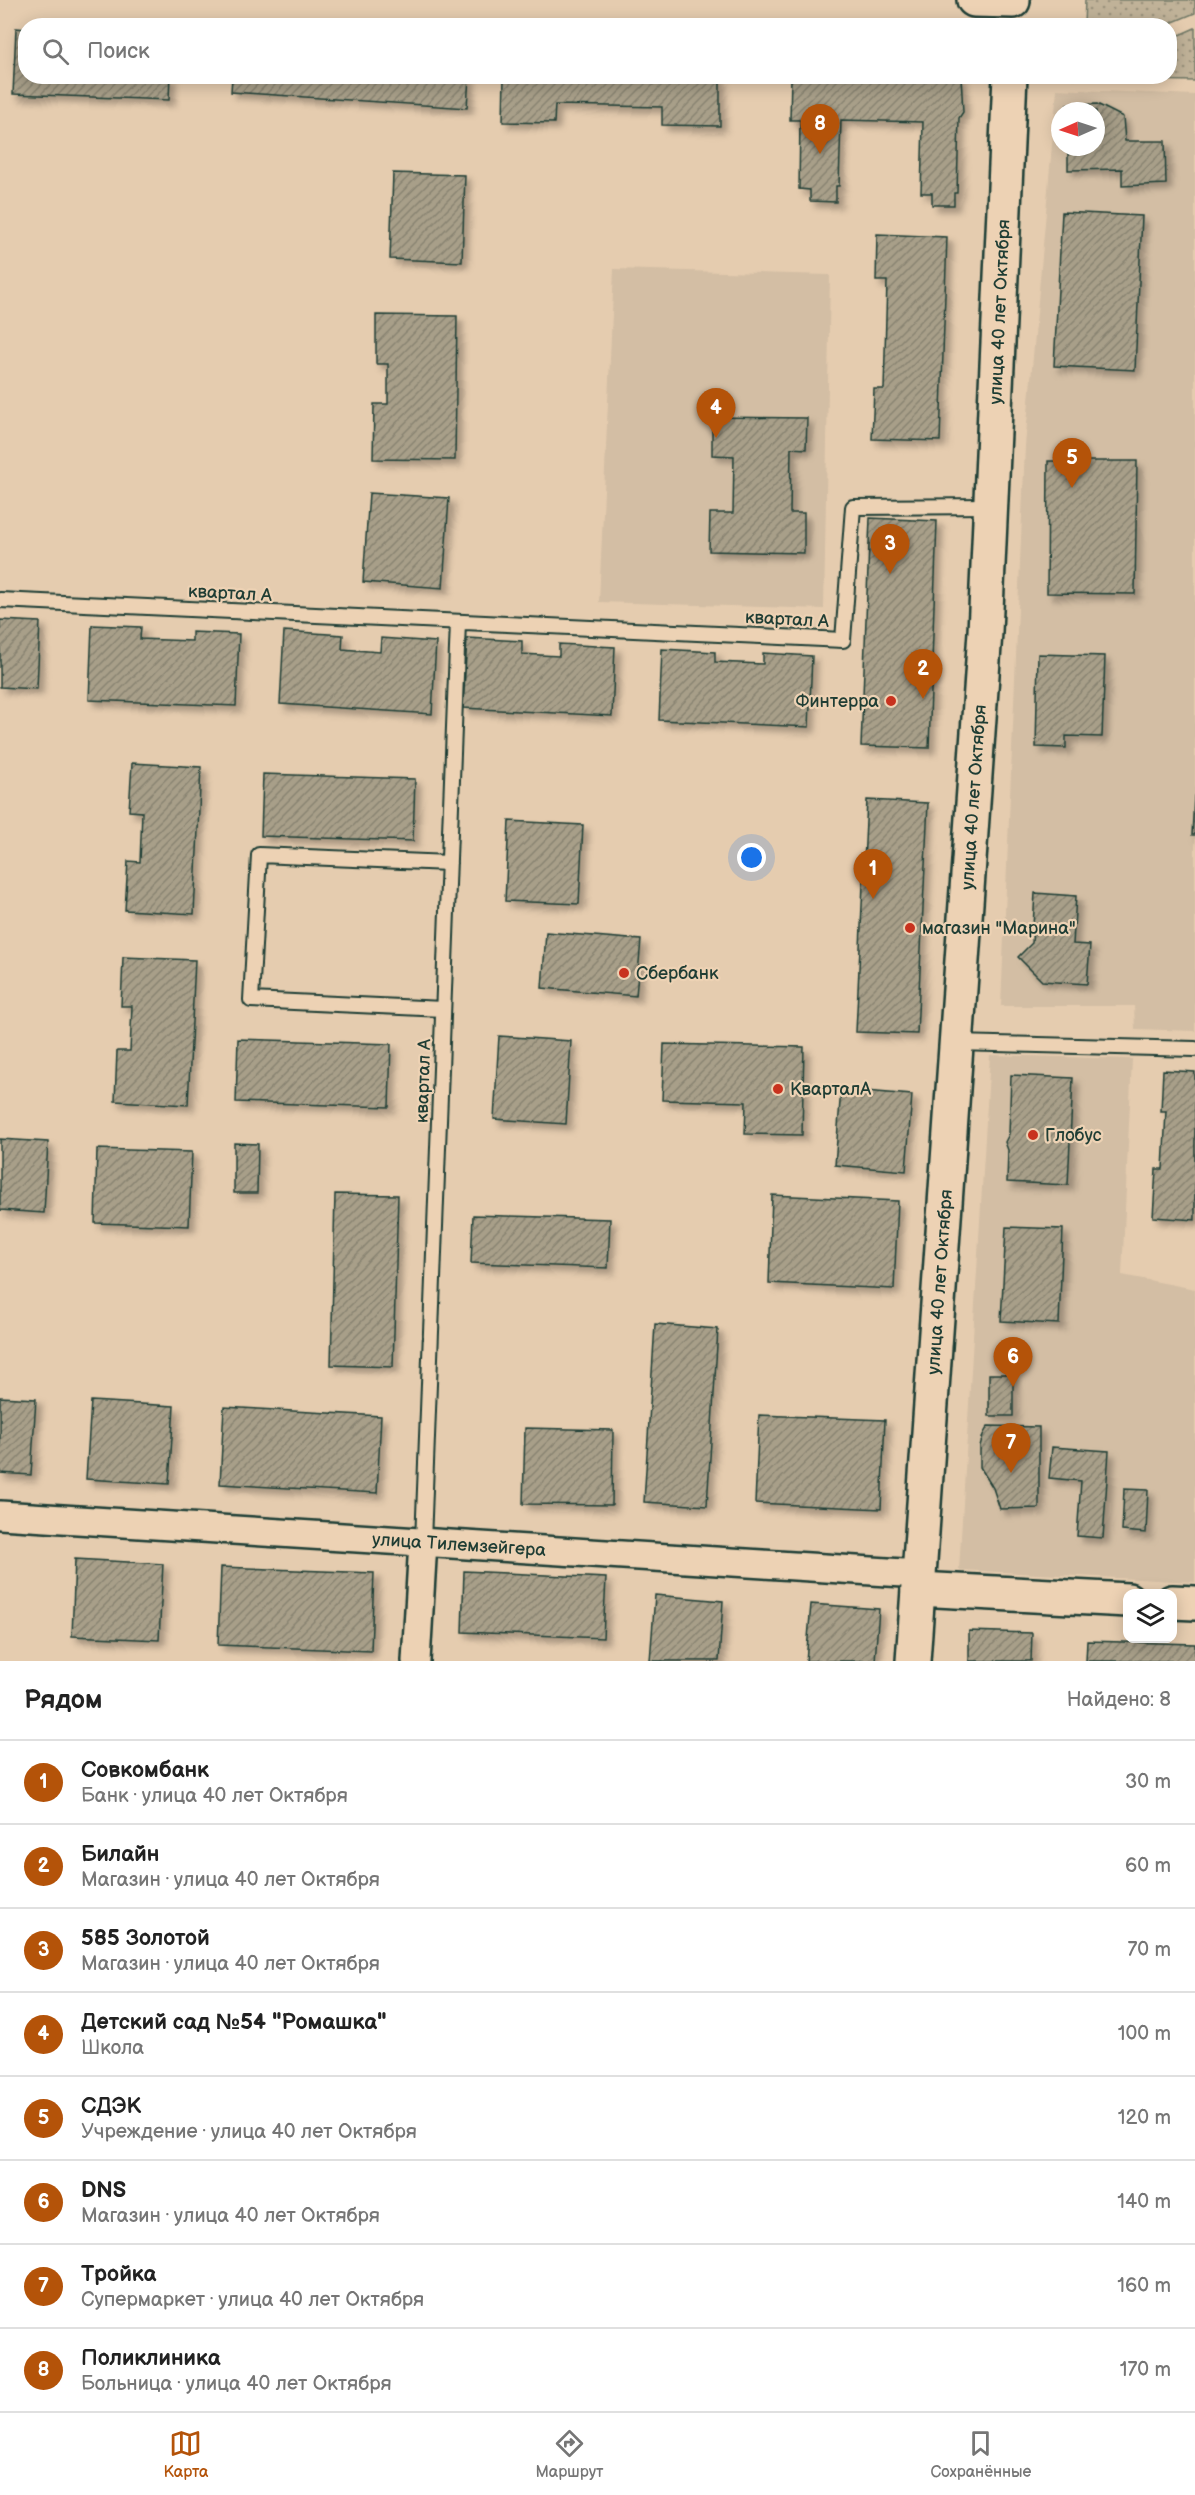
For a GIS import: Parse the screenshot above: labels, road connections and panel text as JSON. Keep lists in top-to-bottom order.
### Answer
{
  "streets": {
    "street": ["улица 40 лет Октября", "улица Тилемзейгера"],
    "lane": ["квартал А"]
  },
  "crossings": [
    ["улица 40 лет Октября", "квартал А"],
    ["улица 40 лет Октября", "улица Тилемзейгера"],
    ["квартал А", "улица Тилемзейгера"]
  ],
  "places": [
    "Финтерра",
    "магазин \"Марина\"",
    "Сбербанк",
    "КварталА",
    "Глобус"
  ],
  "north": "left",
  "page": {
    "search": "Поиск",
    "pins": [
      "8",
      "4",
      "5",
      "3",
      "2",
      "1",
      "6",
      "7"
    ],
    "heading": ["Рядом", "Найдено: 8"],
    "list": [
      {
        "mark": "1",
        "name": "Совкомбанк",
        "note": "Банк · улица 40 лет Октября",
        "value": "30 m"
      },
      {
        "mark": "2",
        "name": "Билайн",
        "note": "Магазин · улица 40 лет Октября",
        "value": "60 m"
      },
      {
        "mark": "3",
        "name": "585 Золотой",
        "note": "Магазин · улица 40 лет Октября",
        "value": "70 m"
      },
      {
        "mark": "4",
        "name": "Детский сад №54 \"Ромашка\"",
        "note": "Школа",
        "value": "100 m"
      },
      {
        "mark": "5",
        "name": "СДЭК",
        "note": "Учреждение · улица 40 лет Октября",
        "value": "120 m"
      },
      {
        "mark": "6",
        "name": "DNS",
        "note": "Магазин · улица 40 лет Октября",
        "value": "140 m"
      },
      {
        "mark": "7",
        "name": "Тройка",
        "note": "Супермаркет · улица 40 лет Октября",
        "value": "160 m"
      },
      {
        "mark": "8",
        "name": "Поликлиника",
        "note": "Больница · улица 40 лет Октября",
        "value": "170 m"
      }
    ],
    "nav": ["Карта", "Маршрут", "Сохранённые"]
  }
}
